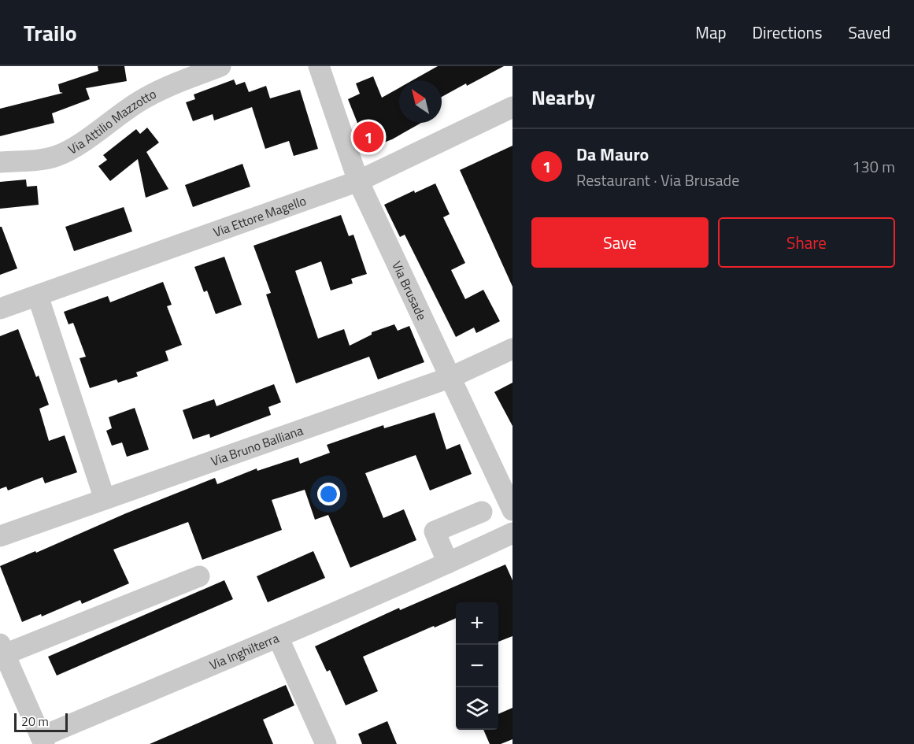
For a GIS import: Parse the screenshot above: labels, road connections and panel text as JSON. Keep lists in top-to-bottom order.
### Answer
{
  "streets": {
    "street": [
      "Via Attilio Mazzotto",
      "Via Ettore Magello",
      "Via Brusade",
      "Via Bruno Balliana",
      "Via Inghilterra"
    ]
  },
  "crossings": [
    ["Via Ettore Magello", "Via Brusade"],
    ["Via Brusade", "Via Bruno Balliana"]
  ],
  "scale_bar": "20 m",
  "north": "top left",
  "page": {
    "header": "Trailo",
    "nav": ["Map", "Directions", "Saved"],
    "heading": "Nearby",
    "pins": "1",
    "list": [
      {
        "mark": "1",
        "name": "Da Mauro",
        "note": "Restaurant · Via Brusade",
        "value": "130 m"
      }
    ],
    "buttons": ["Save", "Share"],
    "map_buttons": ["+", "−"],
    "scale": "20 m"
  }
}
